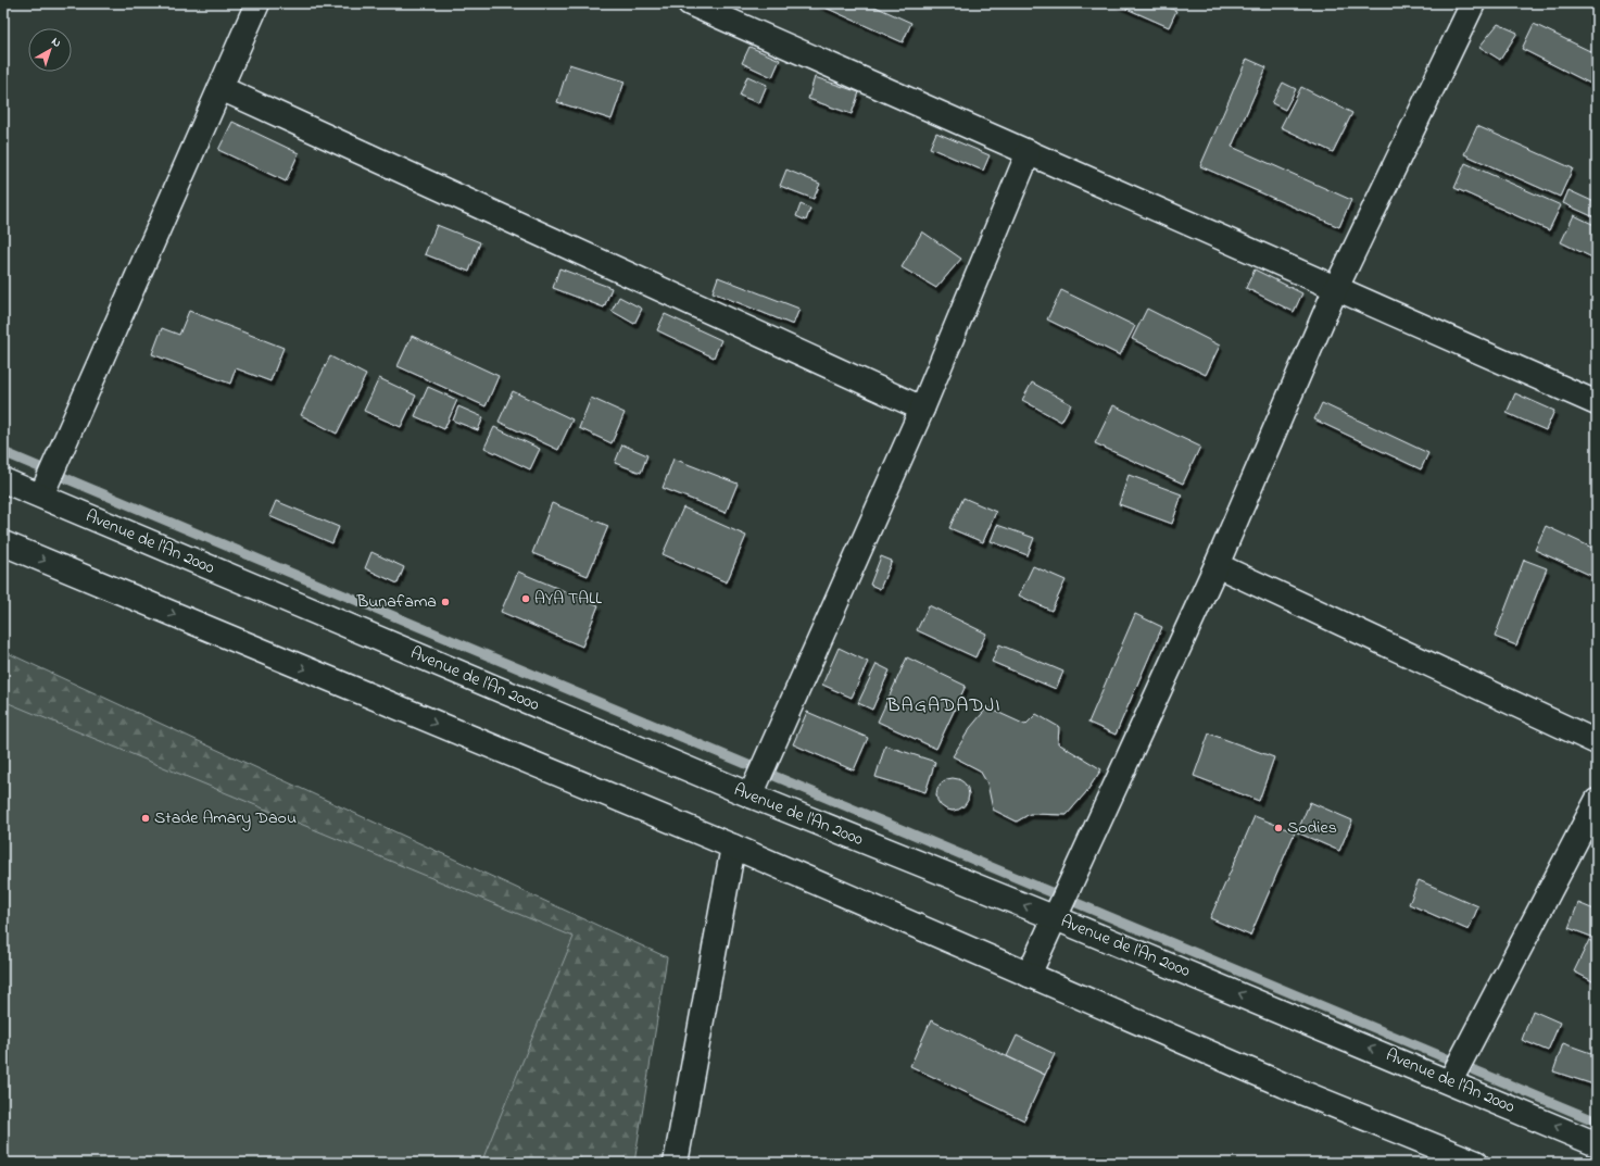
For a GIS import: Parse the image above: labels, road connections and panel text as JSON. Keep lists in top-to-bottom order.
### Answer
{
  "streets": {
    "street": ["Avenue de l'An 2000"]
  },
  "districts": ["BAGADADJI"],
  "places": [
    "AYA TALL",
    "Bunafama",
    "Stade Amary Daou",
    "Sodies"
  ],
  "north": "top right"
}
